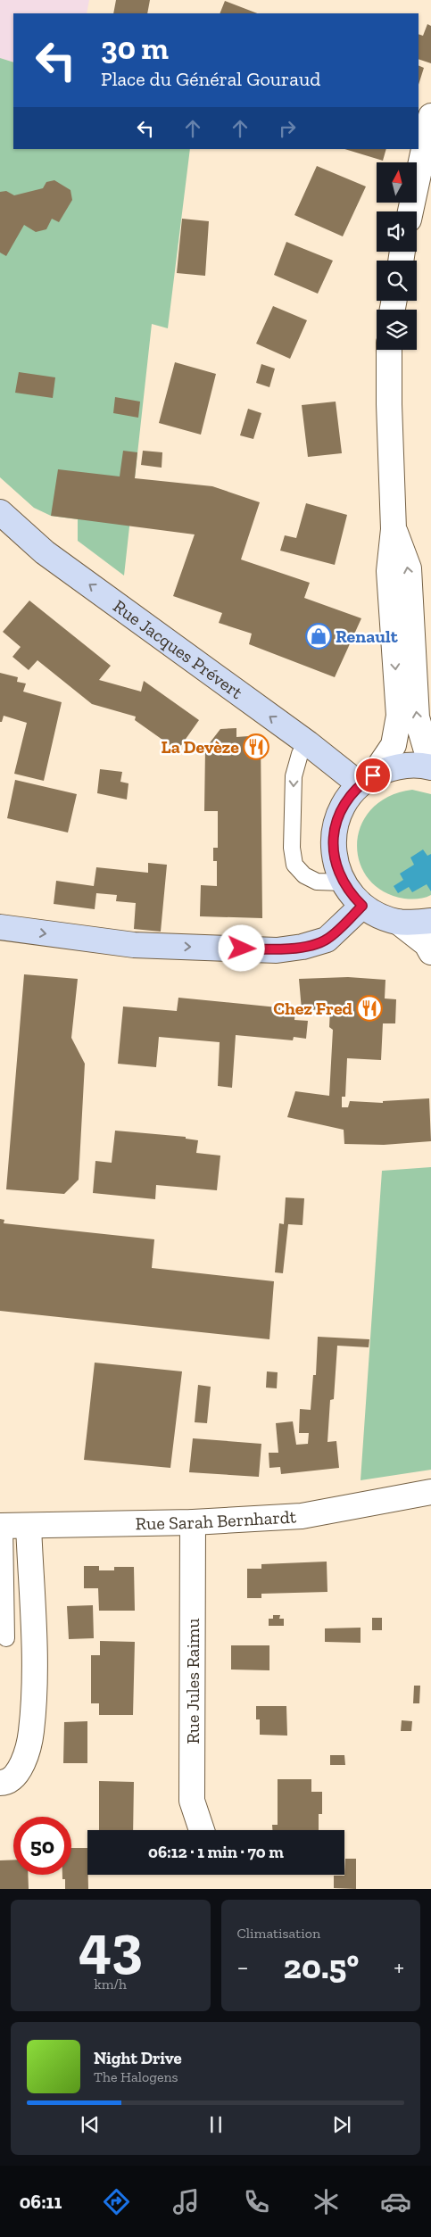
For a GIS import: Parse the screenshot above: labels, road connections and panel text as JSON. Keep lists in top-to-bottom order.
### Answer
{
  "streets": {
    "main road": ["Rue Jacques Prévert"],
    "street": ["Rue Sarah Bernhardt", "Rue Jules Raimu"]
  },
  "crossings": [
    ["Rue Sarah Bernhardt", "Rue Jules Raimu"]
  ],
  "one_way": ["Rue Jacques Prévert"],
  "places": {
    "shop": ["Renault"],
    "restaurant": ["La Devèze", "Chez Fred"]
  },
  "north": "top",
  "page": {
    "turn": ["30 m", "Place du Général Gouraud"],
    "limit": "50",
    "trip": "06:12 · 1 min · 70 m",
    "tile": [
      ["43", "km/h"],
      "Climatisation"
    ],
    "heat": ["−", "20.5°", "+"],
    "song": ["Night Drive", "The Halogens"],
    "tabs": "06:11"
  }
}
